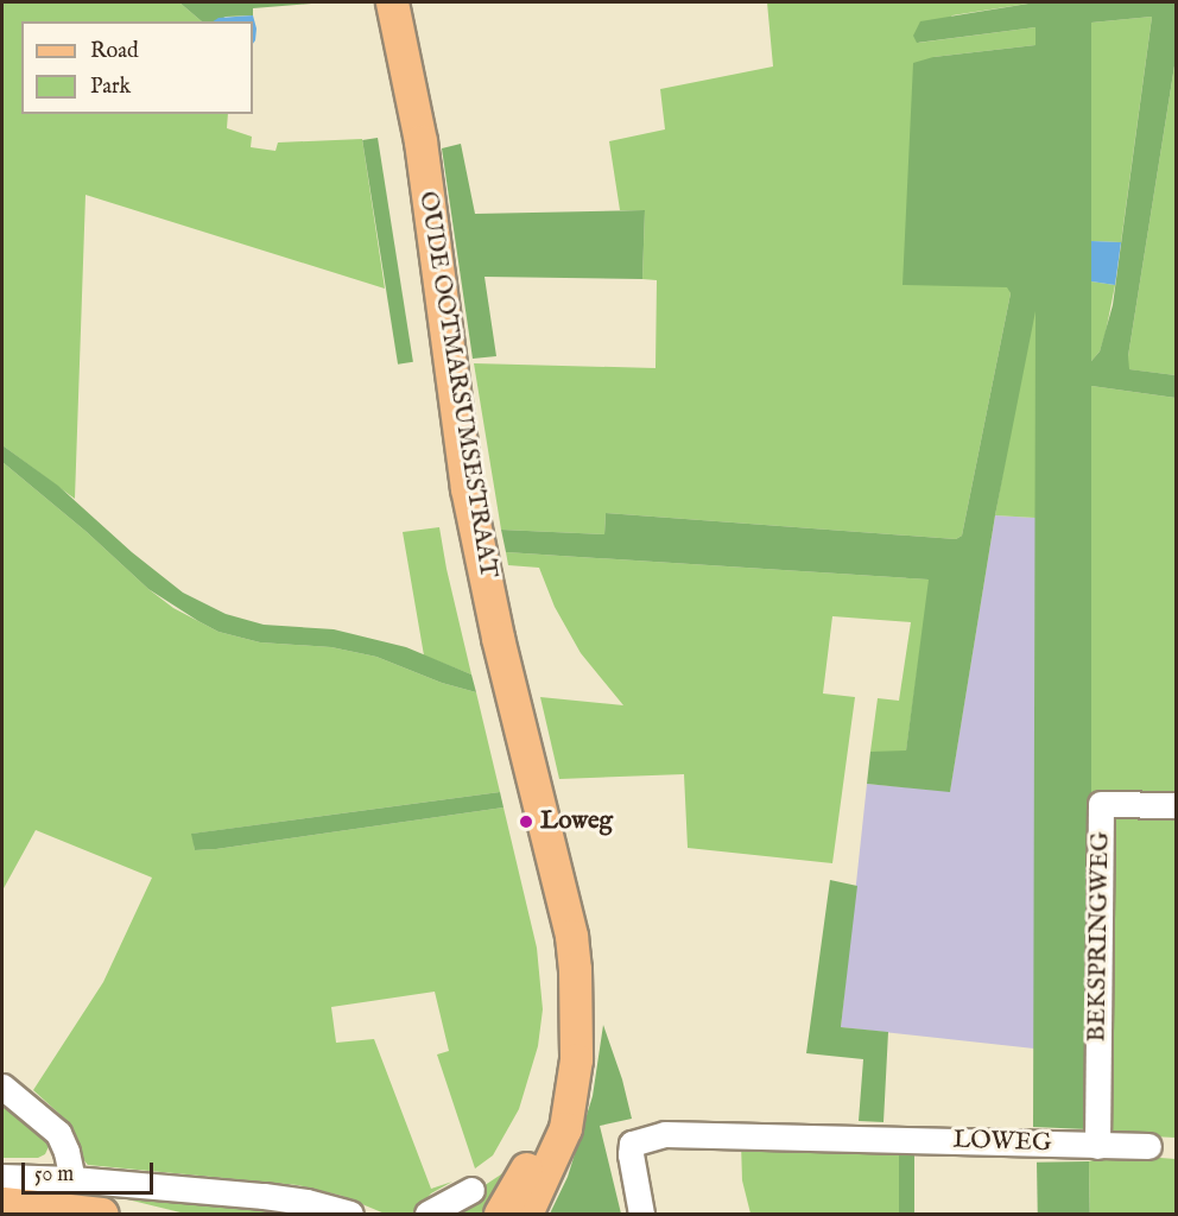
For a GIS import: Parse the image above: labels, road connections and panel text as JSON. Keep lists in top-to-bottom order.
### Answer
{
  "streets": {
    "main road": ["OUDE OOTMARSUMSESTRAAT"],
    "street": ["BEKSPRINGWEG", "LOWEG"]
  },
  "crossings": [
    ["BEKSPRINGWEG", "LOWEG"]
  ],
  "places": ["Loweg"],
  "legend": ["Road", "Park"],
  "scale_bar": "50 m"
}
